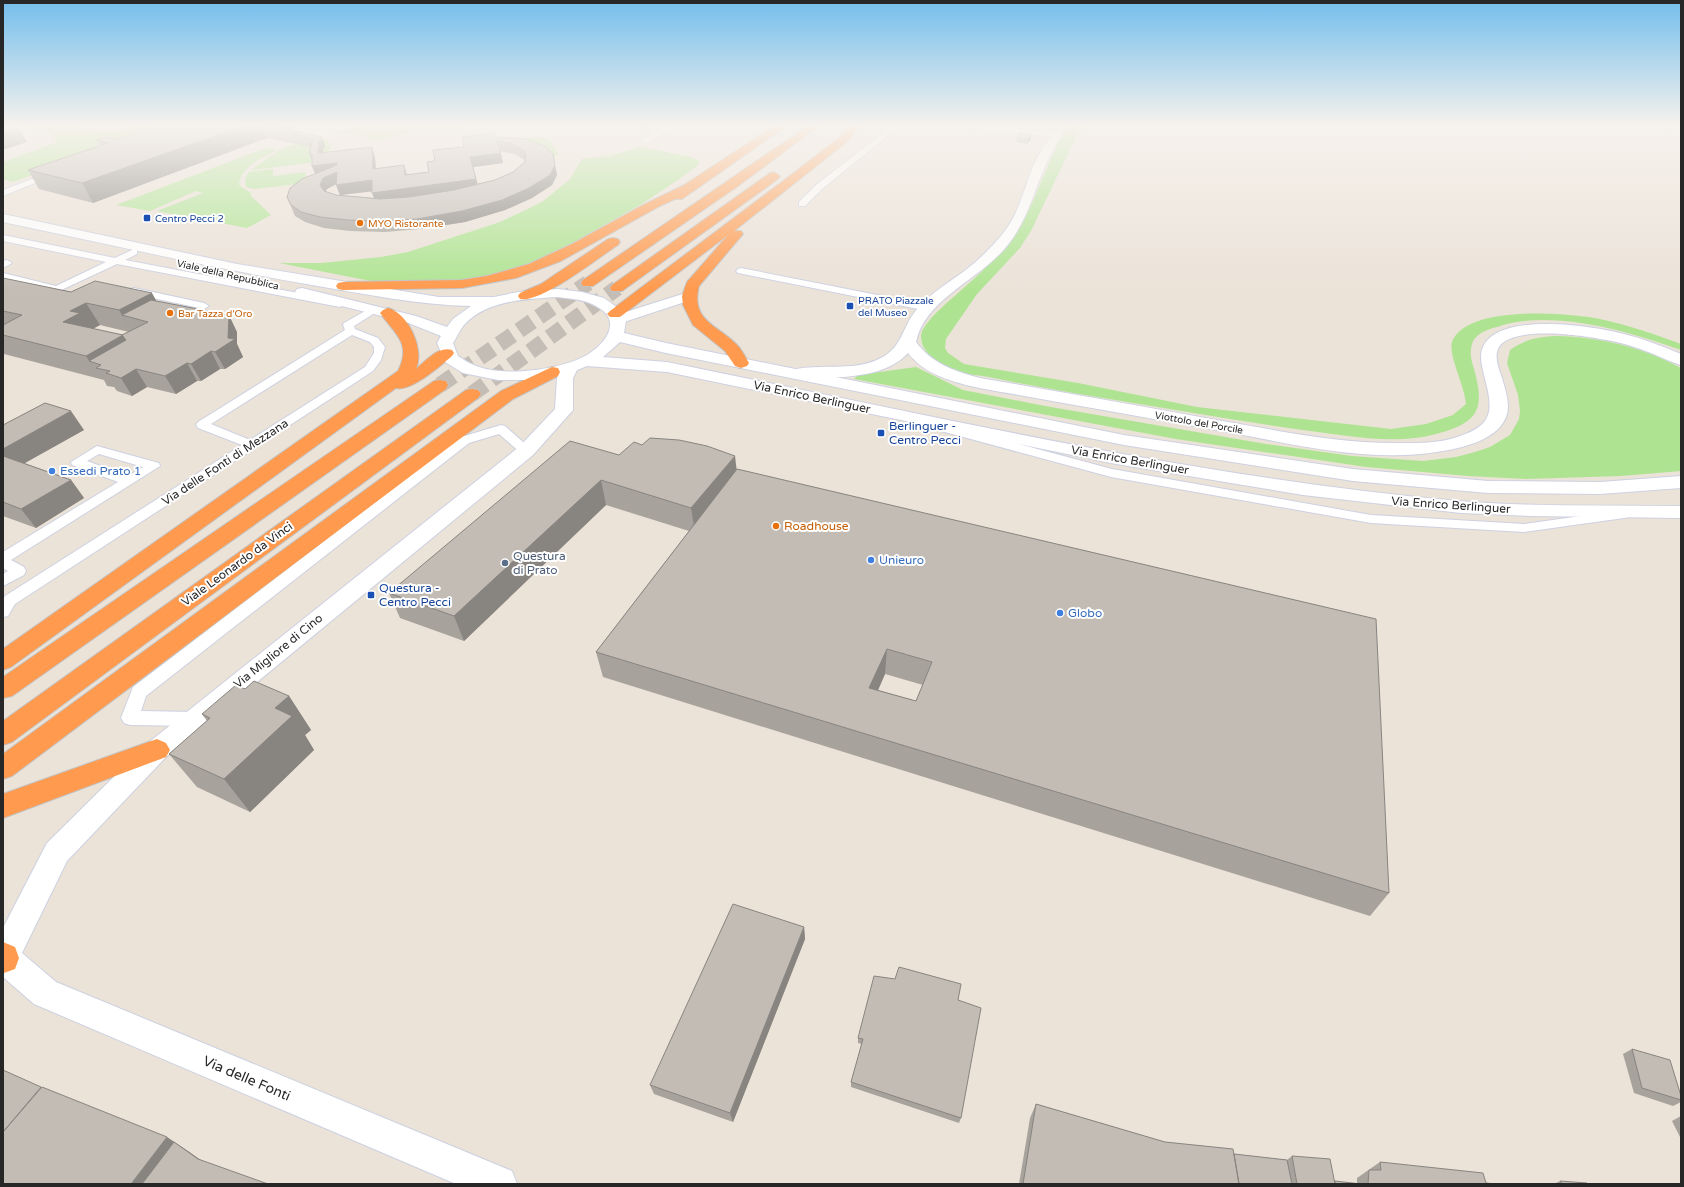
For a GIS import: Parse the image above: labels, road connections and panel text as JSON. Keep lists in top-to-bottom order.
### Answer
{
  "streets": {
    "highway": ["Viale Leonardo da Vinci"],
    "main road": [
      "Viale della Repubblica",
      "Via Enrico Berlinguer",
      "Viottolo del Porcile",
      "Via Migliore di Cino",
      "Via delle Fonti"
    ],
    "lane": ["Via delle Fonti di Mezzana"]
  },
  "crossings": [
    ["Via Enrico Berlinguer", "Via Migliore di Cino"],
    ["Via Migliore di Cino", "Via delle Fonti"]
  ],
  "places": {
    "transit": [
      "Centro Pecci 2",
      "PRATO Piazzale del Museo",
      "Berlinguer - Centro Pecci",
      "Questura - Centro Pecci"
    ],
    "other": [
      "MYO Ristorante",
      "Bar Tazza d'Oro",
      "Essedi Prato 1",
      "Roadhouse",
      "Unieuro",
      "Questura di Prato",
      "Globo"
    ]
  }
}
